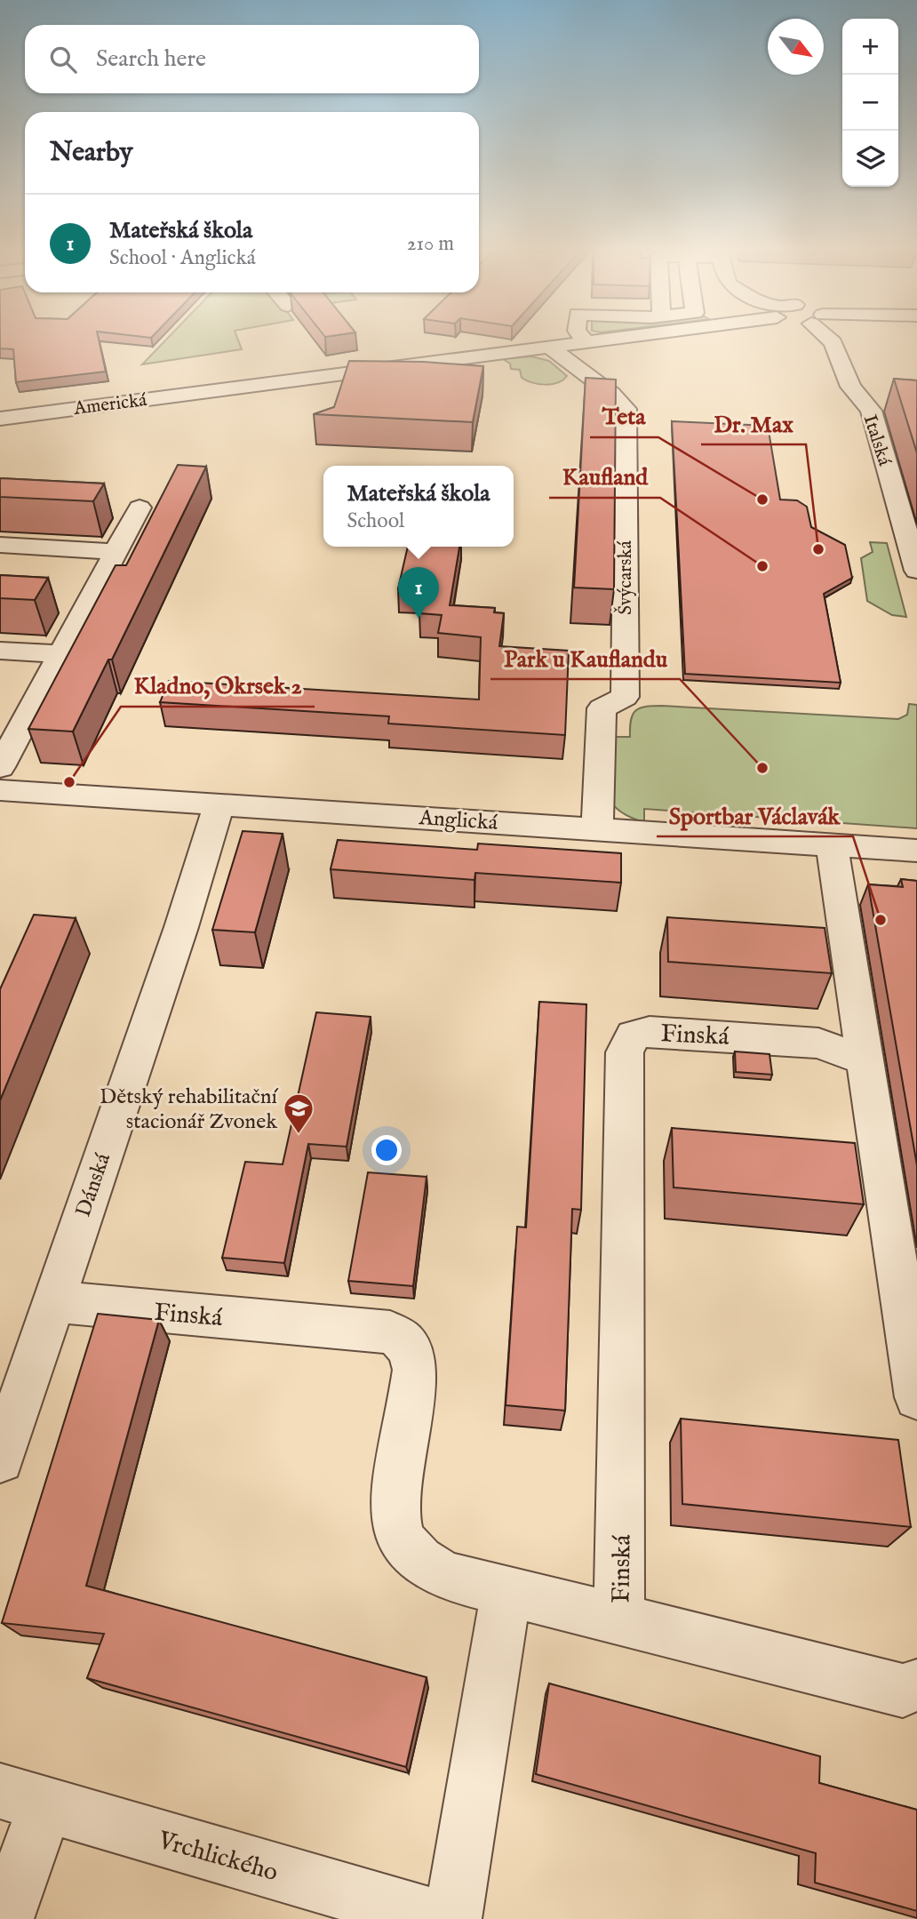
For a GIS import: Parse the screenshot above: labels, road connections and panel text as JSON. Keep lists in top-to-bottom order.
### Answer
{
  "streets": {
    "street": [
      "Americká",
      "Italská",
      "Švýcarská",
      "Anglická",
      "Finská",
      "Dánská",
      "Vrchlického"
    ]
  },
  "crossings": [
    ["Americká", "Švýcarská"],
    ["Švýcarská", "Anglická"],
    ["Anglická", "Dánská"],
    ["Finská", "Dánská"]
  ],
  "places": {
    "other": [
      "Teta",
      "Dr. Max",
      "Kaufland",
      "Park u Kauflandu",
      "Kladno, Okrsek 2",
      "Sportbar Václavák"
    ],
    "school or university": ["Dětský rehabilitační stacionář Zvonek"]
  },
  "north": "bottom right",
  "page": {
    "map_buttons": ["+", "−"],
    "search": "Search here",
    "heading": "Nearby",
    "list": [
      {
        "mark": "1",
        "name": "Mateřská škola",
        "note": "School · Anglická",
        "value": "210 m"
      }
    ],
    "popup": ["Mateřská škola", "School"],
    "pins": "1"
  }
}
